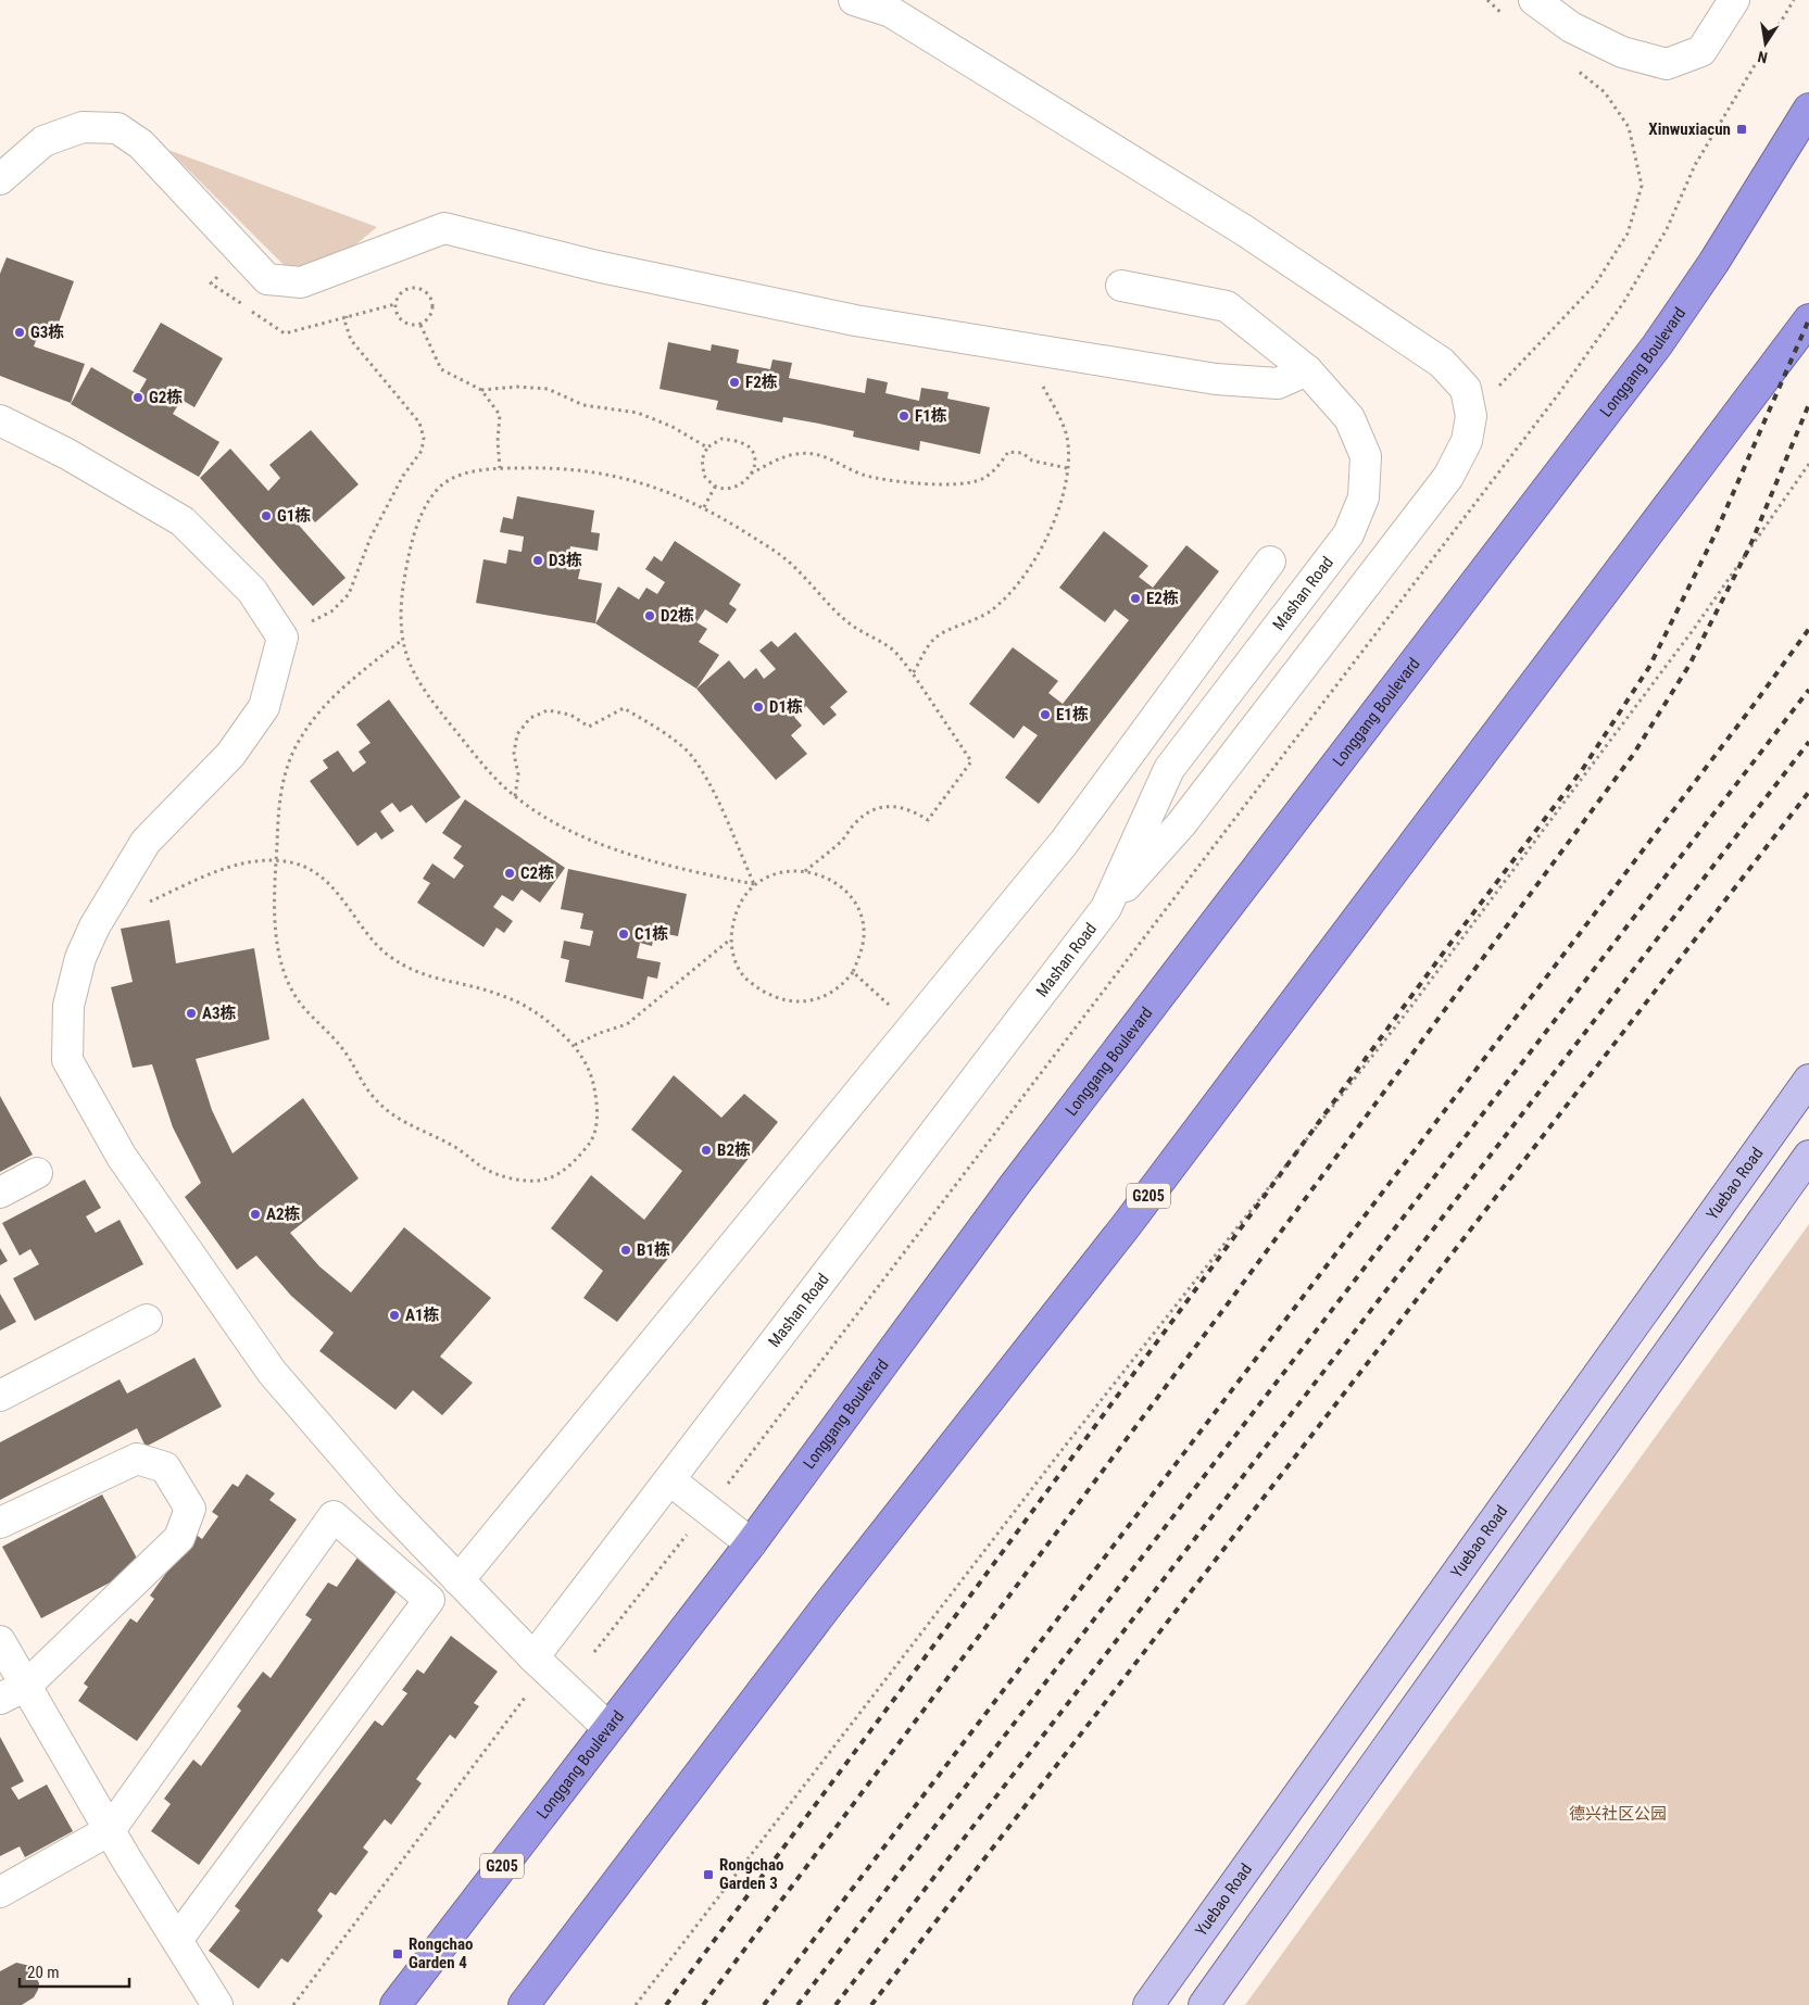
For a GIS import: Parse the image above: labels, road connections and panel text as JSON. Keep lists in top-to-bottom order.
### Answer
{
  "streets": {
    "highway": ["Longgang Boulevard", "G205"],
    "main road": ["Yuebao Road"],
    "street": ["Mashan Road"]
  },
  "parks": ["德兴社区公园"],
  "places": {
    "transit": ["Xinwuxiacun", "Rongchao Garden 3", "Rongchao Garden 4"],
    "other": [
      "G3栋",
      "F2栋",
      "G2栋",
      "F1栋",
      "G1栋",
      "D3栋",
      "E2栋",
      "D2栋",
      "D1栋",
      "E1栋",
      "C2栋",
      "C1栋",
      "A3栋",
      "B2栋",
      "A2栋",
      "B1栋",
      "A1栋"
    ]
  },
  "scale_bar": "20 m",
  "north": "bottom"
}
